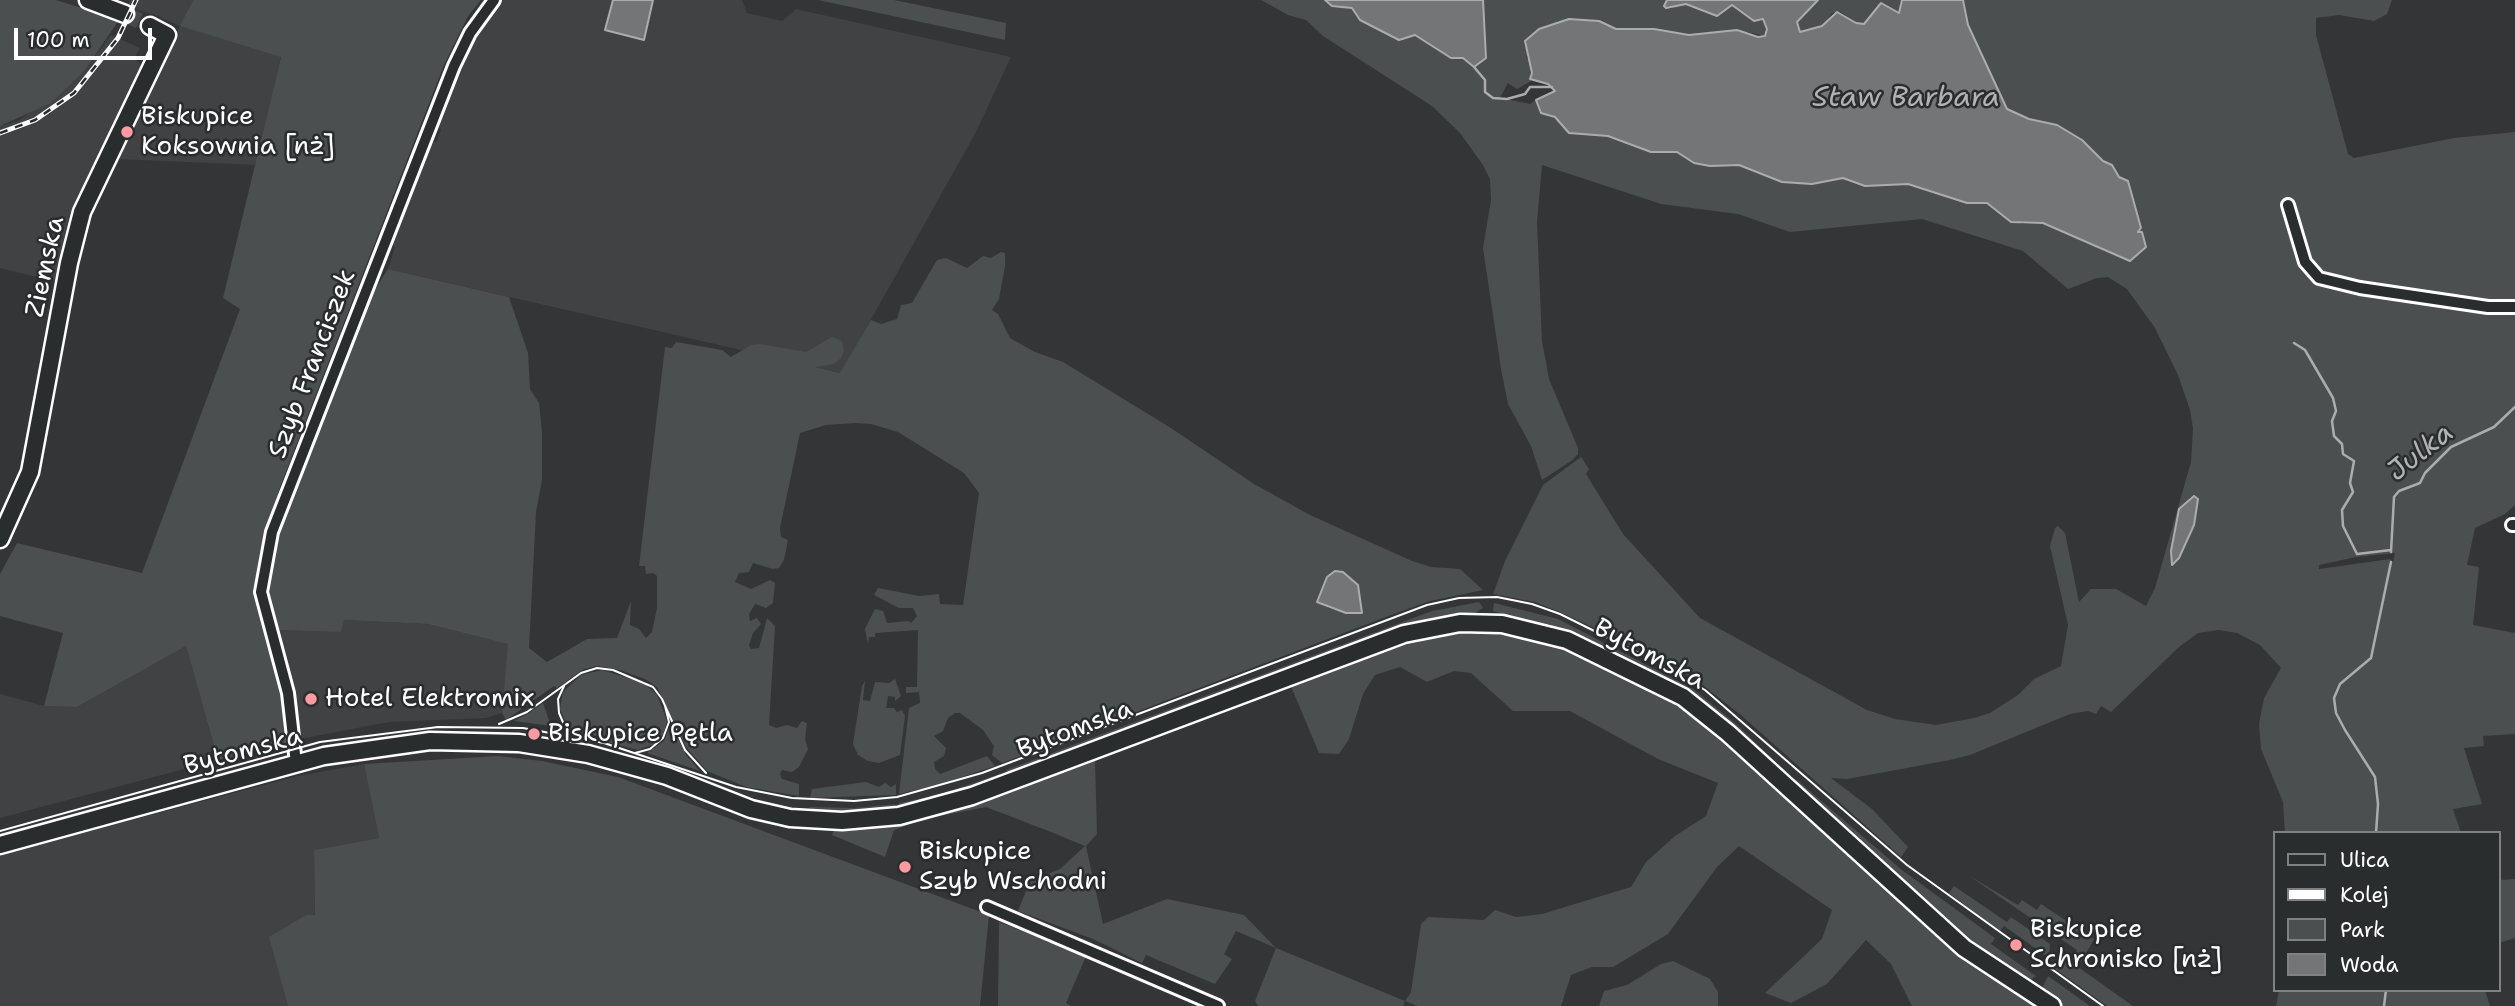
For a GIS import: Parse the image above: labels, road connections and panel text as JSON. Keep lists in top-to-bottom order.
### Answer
{
  "streets": {
    "street": ["Ziemska", "Szyb Franciszek", "Bytomska"]
  },
  "crossings": [
    ["Szyb Franciszek", "Bytomska"]
  ],
  "water": ["Staw Barbara", "Julka"],
  "places": [
    "Biskupice Koksownia [nż]",
    "Hotel Elektromix",
    "Biskupice Pętla",
    "Biskupice Szyb Wschodni",
    "Biskupice Schronisko [nż]"
  ],
  "legend": [
    "Ulica",
    "Kolej",
    "Park",
    "Woda"
  ],
  "scale_bar": "100 m"
}
